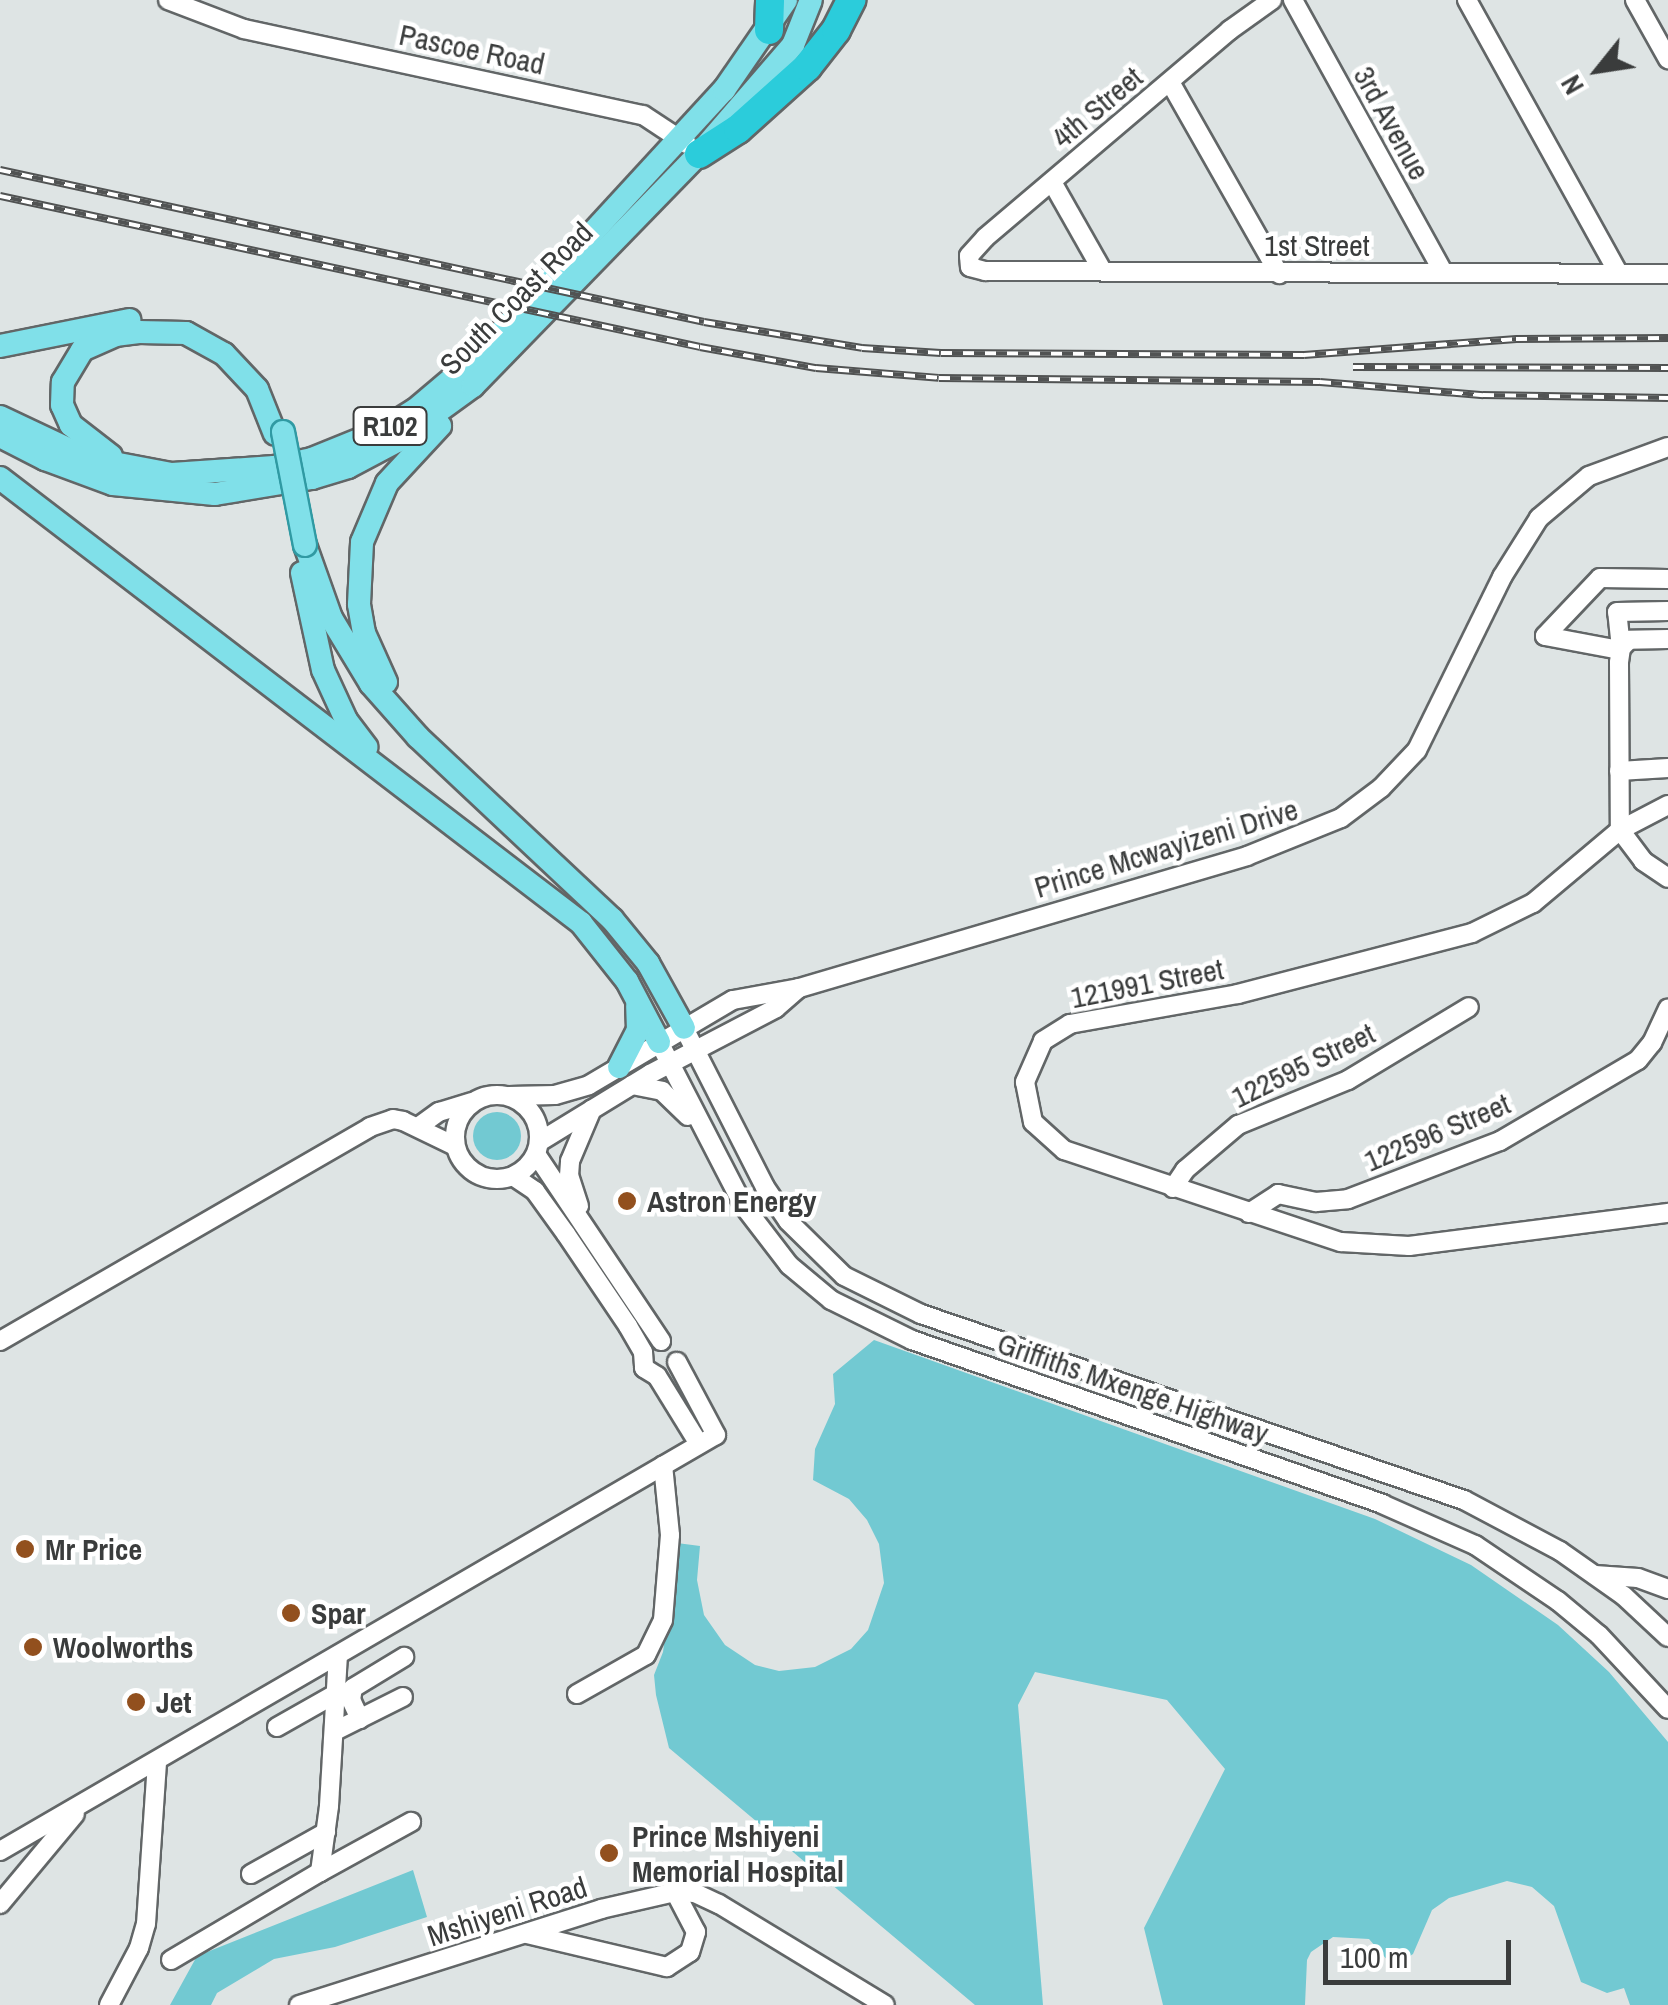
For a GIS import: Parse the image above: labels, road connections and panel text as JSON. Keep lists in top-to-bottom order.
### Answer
{
  "streets": {
    "main road": ["South Coast Road", "R102"],
    "street": [
      "Pascoe Road",
      "4th Street",
      "3rd Avenue",
      "1st Street",
      "Prince Mcwayizeni Drive",
      "121991 Street",
      "122595 Street",
      "122596 Street",
      "Griffiths Mxenge Highway",
      "Mshiyeni Road"
    ]
  },
  "crossings": [
    ["Pascoe Road", "South Coast Road"],
    ["4th Street", "1st Street"],
    ["3rd Avenue", "1st Street"],
    ["Prince Mcwayizeni Drive", "Griffiths Mxenge Highway"],
    ["121991 Street", "122595 Street"],
    ["121991 Street", "122596 Street"]
  ],
  "places": [
    "Astron Energy",
    "Mr Price",
    "Spar",
    "Woolworths",
    "Jet",
    "Prince Mshiyeni Memorial Hospital"
  ],
  "scale_bar": "100 m",
  "north": "bottom left"
}
